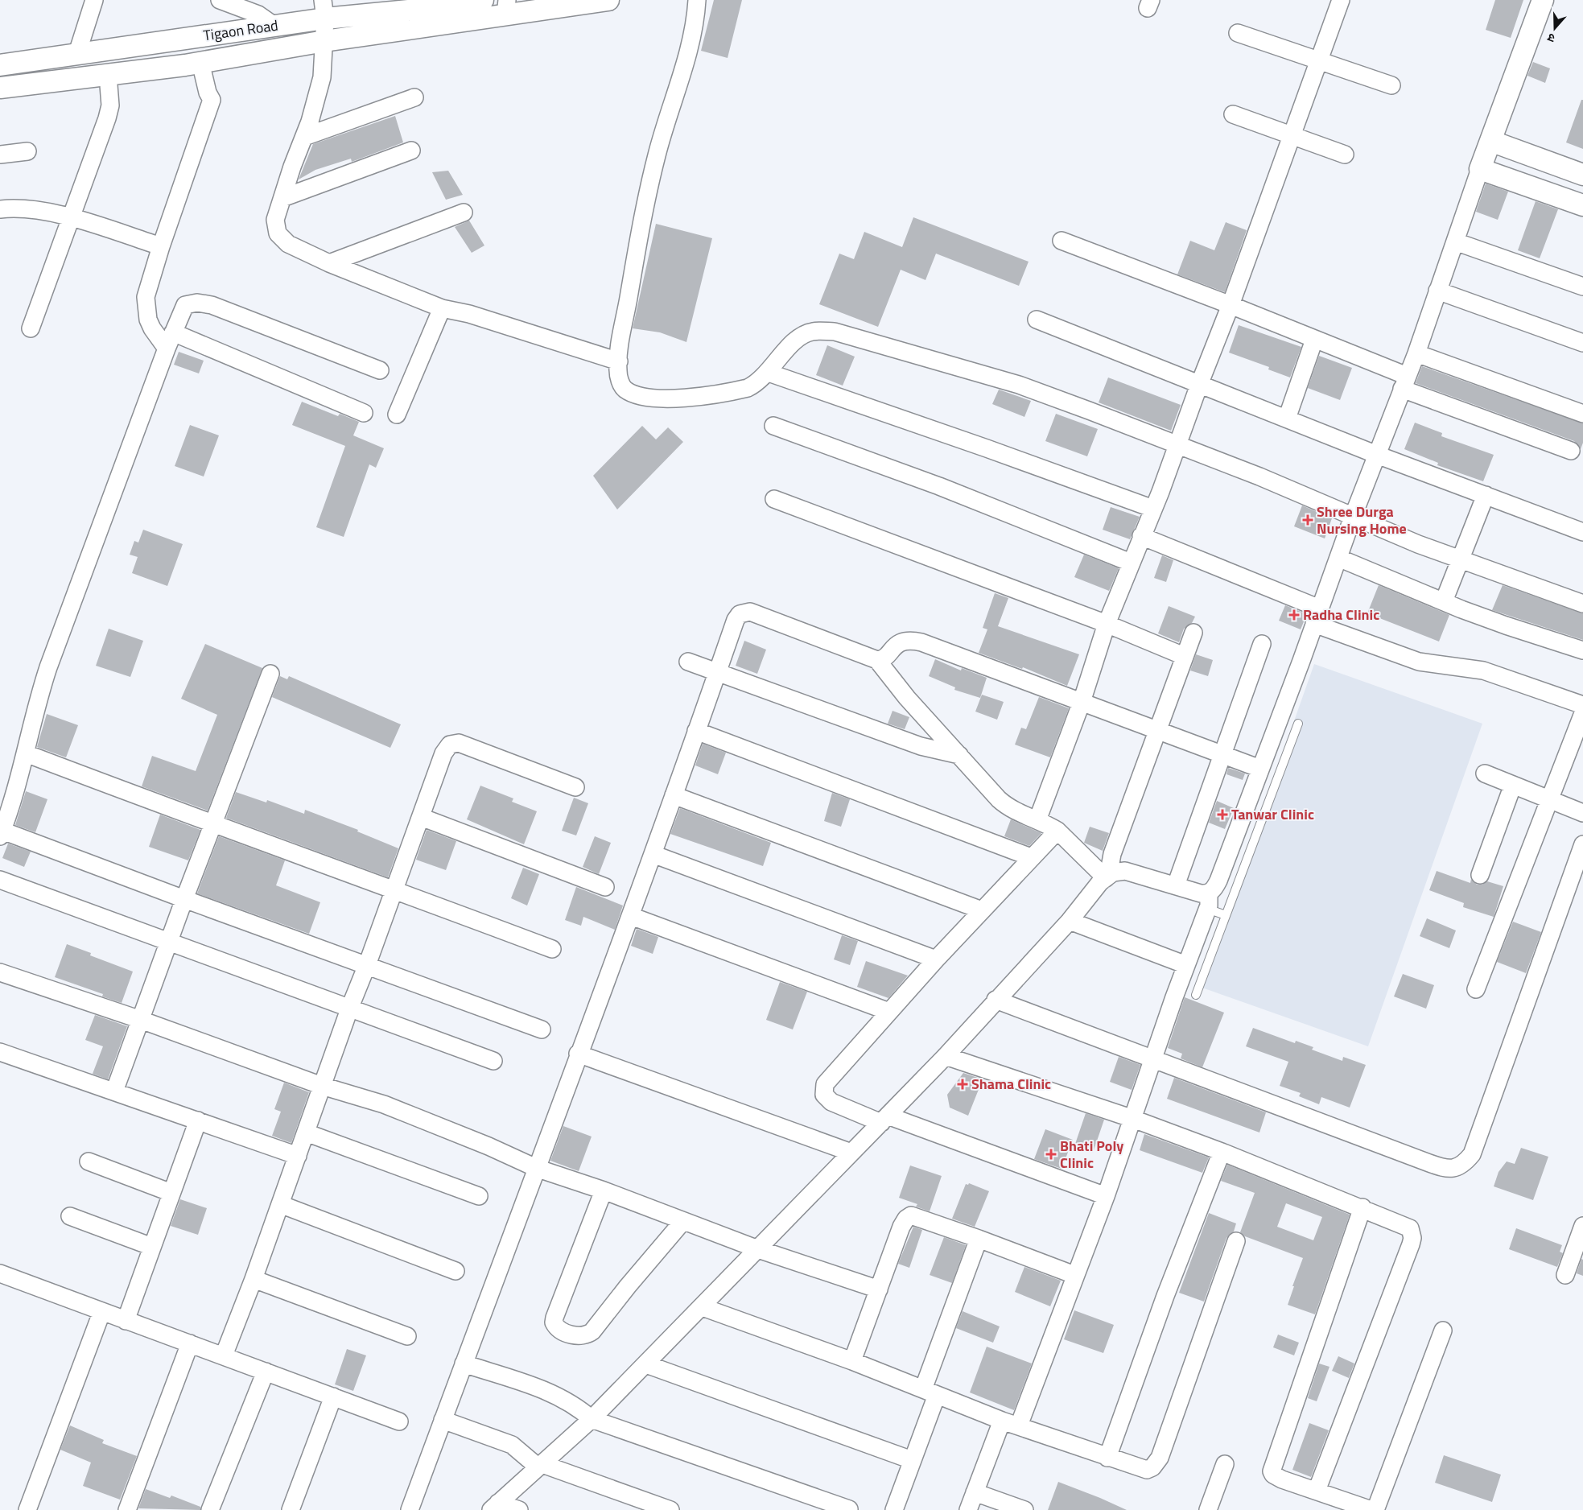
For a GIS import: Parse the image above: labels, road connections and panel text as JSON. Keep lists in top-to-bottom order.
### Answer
{
  "streets": {
    "street": ["Tigaon Road"]
  },
  "places": {
    "health": [
      "Shree Durga Nursing Home",
      "Radha Clinic",
      "Tanwar Clinic",
      "Shama Clinic",
      "Bhati Poly Clinic"
    ]
  },
  "north": "bottom"
}
